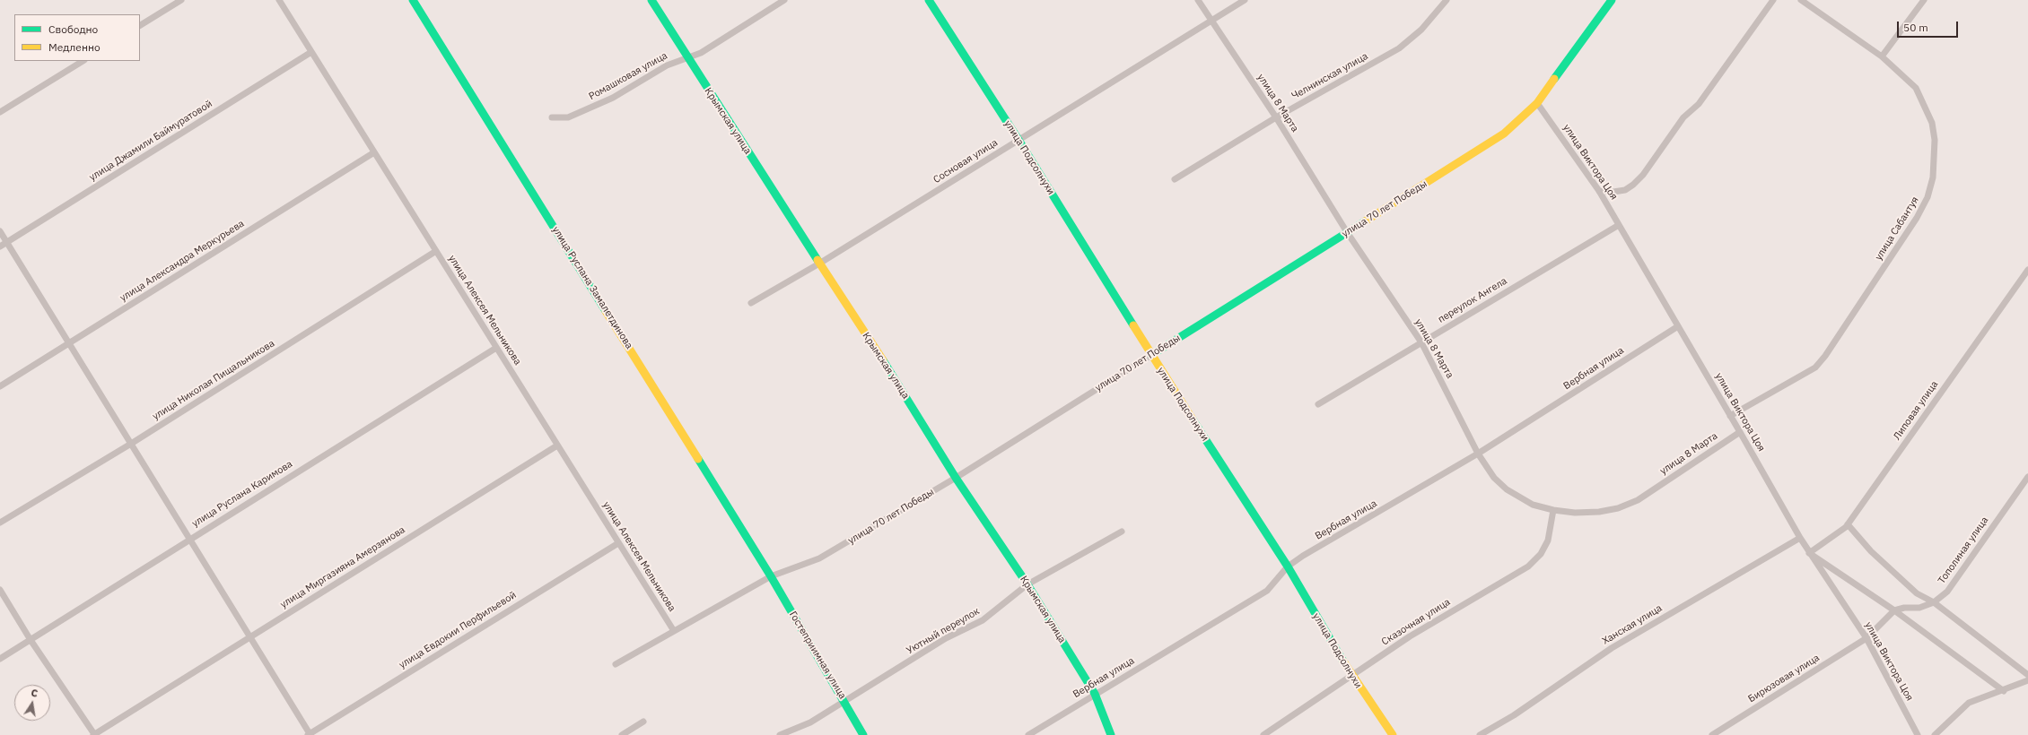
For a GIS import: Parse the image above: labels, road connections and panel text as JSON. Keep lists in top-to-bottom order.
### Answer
{
  "streets": {
    "street": [
      "Ромашковая улица",
      "Челнинская улица",
      "улица 8 Марта",
      "Крымская улица",
      "улица Джамили Баймуратовой",
      "улица Подсолнухи",
      "Сосновая улица",
      "улица Виктора Цоя",
      "улица 70 лет Победы",
      "улица Сабантуя",
      "улица Александра Меркурьева",
      "улица Руслана Замалетдинова",
      "переулок Ангела",
      "улица Алексея Мельникова",
      "Вербная улица",
      "улица Николая Пищальникова",
      "Липовая улица",
      "улица Руслана Каримова",
      "Тополиная улица",
      "улица Миргазияна Амерзянова",
      "Сказочная улица",
      "Ханская улица",
      "улица Евдокии Перфильевой",
      "Уютный переулок",
      "Гостеприимная улица",
      "Бирюзовая улица"
    ]
  },
  "crossings": [
    ["Ромашковая улица", "Крымская улица"],
    ["Челнинская улица", "улица 8 Марта"],
    ["улица 8 Марта", "Сосновая улица"],
    ["улица 8 Марта", "улица Виктора Цоя"],
    ["улица 8 Марта", "улица 70 лет Победы"],
    ["улица 8 Марта", "переулок Ангела"],
    ["улица 8 Марта", "Вербная улица"],
    ["улица 8 Марта", "Сказочная улица"],
    ["Крымская улица", "Сосновая улица"],
    ["Крымская улица", "улица 70 лет Победы"],
    ["Крымская улица", "Вербная улица"],
    ["Крымская улица", "Уютный переулок"],
    ["улица Джамили Баймуратовой", "улица Алексея Мельникова"],
    ["улица Подсолнухи", "Сосновая улица"],
    ["улица Подсолнухи", "улица 70 лет Победы"],
    ["улица Подсолнухи", "Вербная улица"],
    ["улица Подсолнухи", "Сказочная улица"],
    ["улица Виктора Цоя", "улица 70 лет Победы"],
    ["улица Виктора Цоя", "улица Сабантуя"],
    ["улица Виктора Цоя", "переулок Ангела"],
    ["улица Виктора Цоя", "Вербная улица"],
    ["улица Виктора Цоя", "Липовая улица"],
    ["улица Виктора Цоя", "Ханская улица"],
    ["улица Виктора Цоя", "Бирюзовая улица"],
    ["улица 70 лет Победы", "улица Руслана Замалетдинова"],
    ["улица 70 лет Победы", "улица Алексея Мельникова"],
    ["улица 70 лет Победы", "Гостеприимная улица"],
    ["улица Александра Меркурьева", "улица Алексея Мельникова"],
    ["улица Руслана Замалетдинова", "Гостеприимная улица"],
    ["улица Алексея Мельникова", "улица Николая Пищальникова"],
    ["улица Алексея Мельникова", "улица Руслана Каримова"],
    ["улица Алексея Мельникова", "улица Миргазияна Амерзянова"],
    ["улица Алексея Мельникова", "улица Евдокии Перфильевой"],
    ["Уютный переулок", "Гостеприимная улица"]
  ],
  "legend": ["Свободно", "Медленно"],
  "scale_bar": "50 m",
  "north": "top"
}
